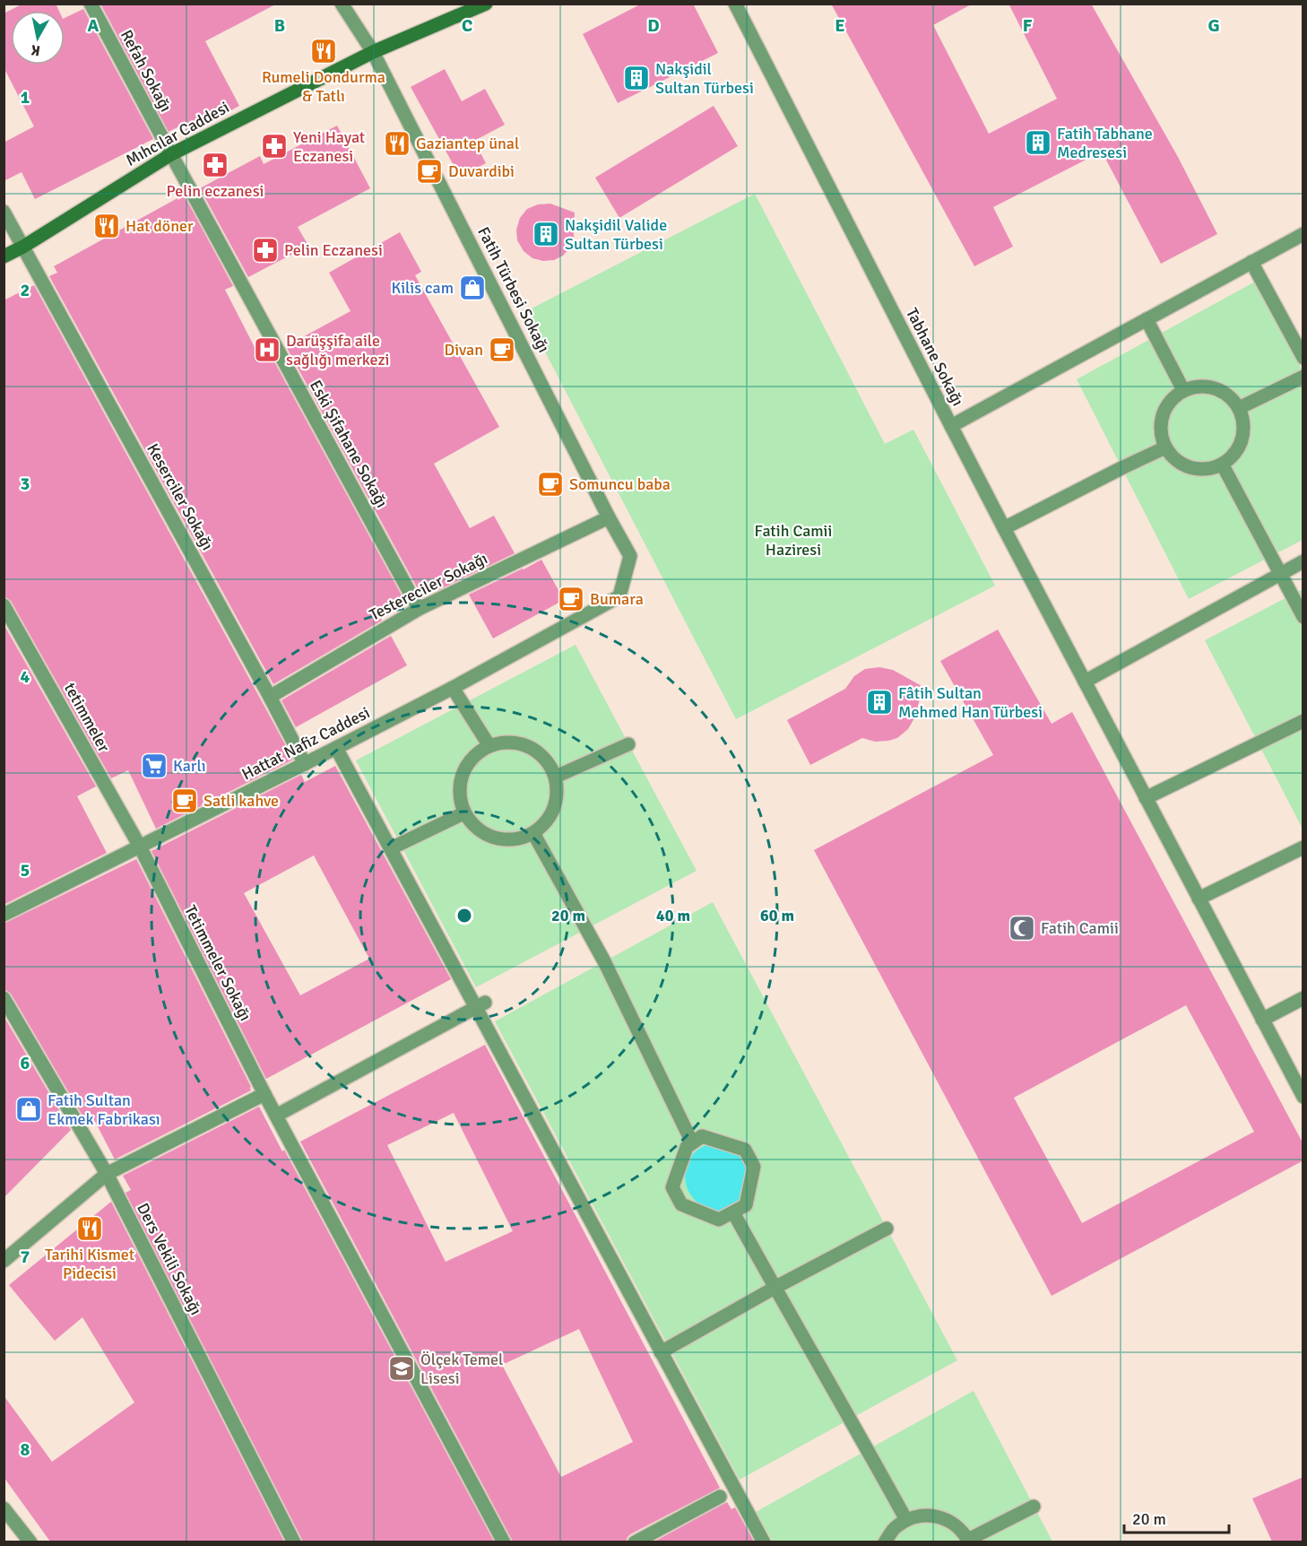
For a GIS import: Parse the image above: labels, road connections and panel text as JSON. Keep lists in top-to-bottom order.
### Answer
{
  "streets": {
    "street": [
      "Refah Sokağı",
      "Mıhcılar Caddesi",
      "Fatih Türbesi Sokağı",
      "Tabhane Sokağı",
      "Eski Şifahane Sokağı",
      "Keserciler Sokağı",
      "Testereciler Sokağı",
      "tetimmeler",
      "Hattat Nafiz Caddesi",
      "Tetimmeler Sokağı",
      "Ders Vekili Sokağı"
    ]
  },
  "crossings": [
    ["Refah Sokağı", "Mıhcılar Caddesi"],
    ["Refah Sokağı", "Eski Şifahane Sokağı"],
    ["Mıhcılar Caddesi", "Fatih Türbesi Sokağı"],
    ["Mıhcılar Caddesi", "Eski Şifahane Sokağı"],
    ["Mıhcılar Caddesi", "Keserciler Sokağı"],
    ["Fatih Türbesi Sokağı", "Testereciler Sokağı"],
    ["Fatih Türbesi Sokağı", "Hattat Nafiz Caddesi"],
    ["Eski Şifahane Sokağı", "Testereciler Sokağı"],
    ["Keserciler Sokağı", "Testereciler Sokağı"],
    ["Keserciler Sokağı", "Hattat Nafiz Caddesi"],
    ["tetimmeler", "Hattat Nafiz Caddesi"],
    ["tetimmeler", "Tetimmeler Sokağı"],
    ["Hattat Nafiz Caddesi", "Tetimmeler Sokağı"]
  ],
  "parks": ["Fatih Camii Haziresi"],
  "places": {
    "restaurant": [
      "Rumeli Dondurma & Tatlı",
      "Gaziantep ünal",
      "Hat döner",
      "Tarihi Kismet Pidecisi"
    ],
    "building": [
      "Nakşidil Sultan Türbesi",
      "Fatih Tabhane Medresesi",
      "Nakşidil Valide Sultan Türbesi",
      "Fâtih Sultan Mehmed Han Türbesi"
    ],
    "pharmacy": ["Yeni Hayat Eczanesi", "Pelin eczanesi", "Pelin Eczanesi"],
    "cafe": [
      "Duvardibi",
      "Divan",
      "Somuncu baba",
      "Bumara",
      "Satli kahve"
    ],
    "shop": ["Kilis cam", "Fatih Sultan Ekmek Fabrikası"],
    "hospital": ["Darüşşifa aile sağlığı merkezi"],
    "supermarket": ["Karlı"],
    "mosque": ["Fatih Camii"],
    "school or university": ["Ölçek Temel Lisesi"]
  },
  "scale_bar": "20 m",
  "north": "bottom",
  "grid": {
    "columns": [
      "A",
      "B",
      "C",
      "D",
      "E",
      "F",
      "G"
    ],
    "rows": [
      "1",
      "2",
      "3",
      "4",
      "5",
      "6",
      "7",
      "8"
    ]
  },
  "rings": ["20 m", "40 m", "60 m"]
}
